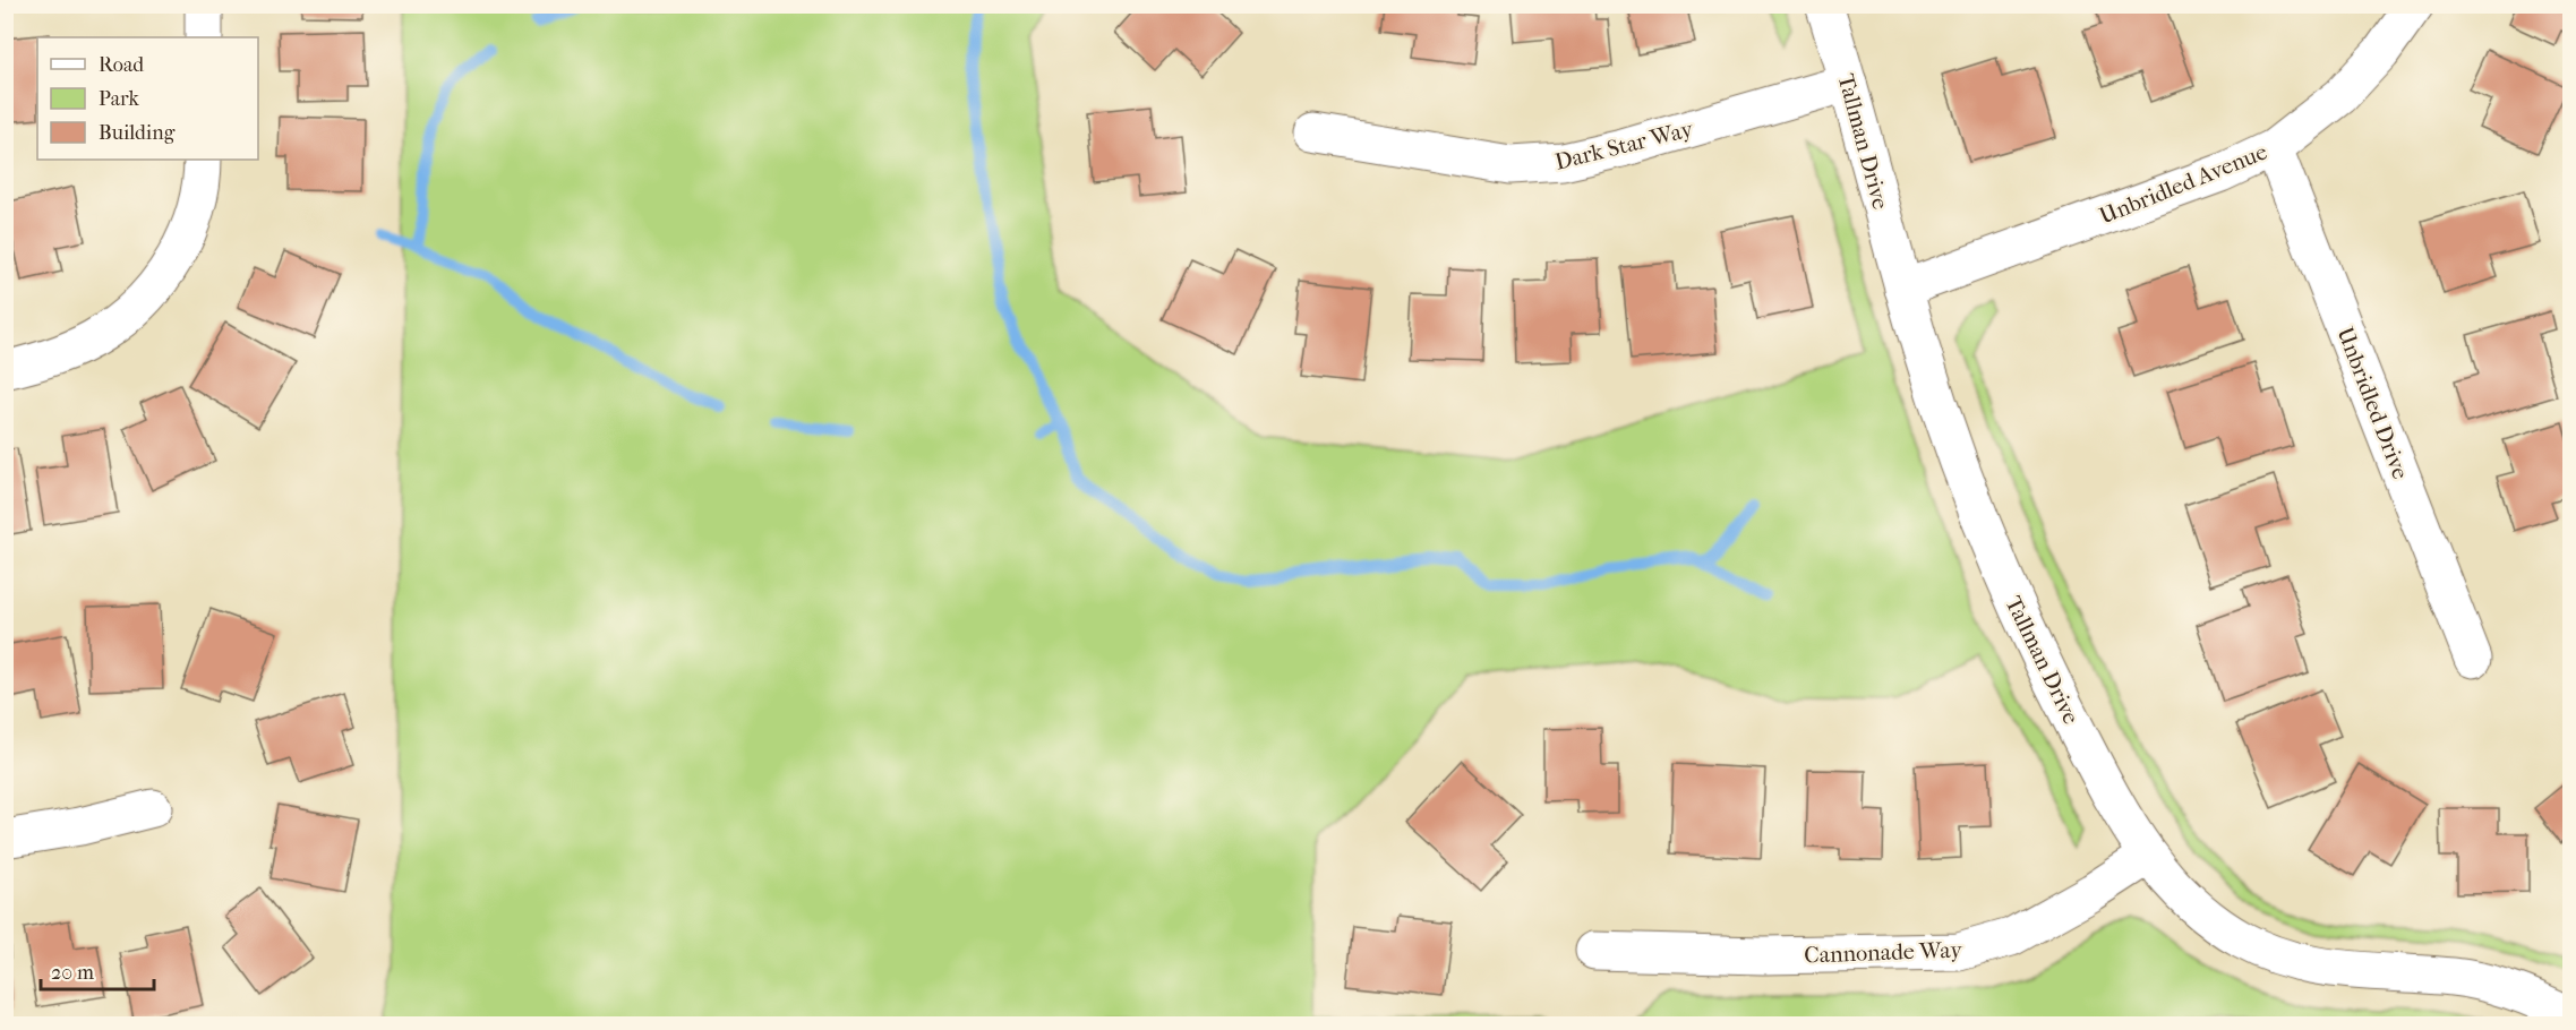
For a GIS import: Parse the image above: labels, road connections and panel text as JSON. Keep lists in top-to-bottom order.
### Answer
{
  "streets": {
    "street": [
      "Tallman Drive",
      "Dark Star Way",
      "Unbridled Avenue",
      "Unbridled Drive",
      "Cannonade Way"
    ]
  },
  "crossings": [
    ["Tallman Drive", "Dark Star Way"],
    ["Tallman Drive", "Unbridled Avenue"],
    ["Tallman Drive", "Cannonade Way"],
    ["Unbridled Avenue", "Unbridled Drive"]
  ],
  "legend": ["Road", "Park", "Building"],
  "scale_bar": "20 m"
}
